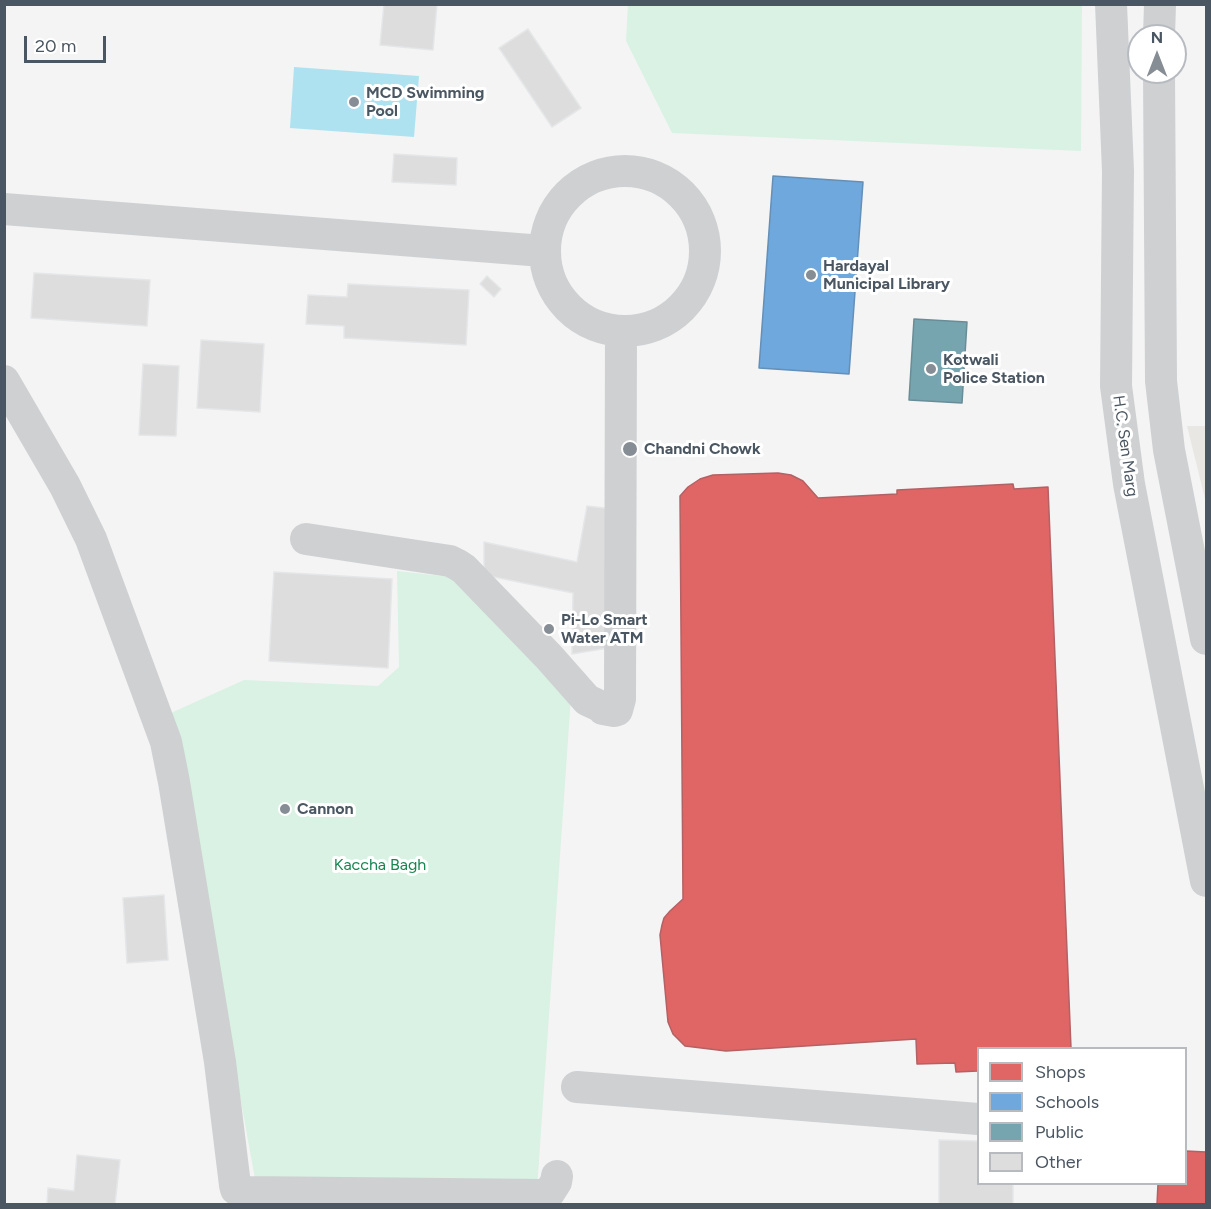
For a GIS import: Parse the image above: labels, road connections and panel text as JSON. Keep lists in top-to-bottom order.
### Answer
{
  "streets": {
    "street": ["H.C. Sen Marg"]
  },
  "parks": ["Kaccha Bagh"],
  "places": [
    "MCD Swimming Pool",
    "Hardayal Municipal Library",
    "Kotwali Police Station",
    "Chandni Chowk",
    "Pi-Lo Smart Water ATM",
    "Cannon"
  ],
  "legend": [
    "Shops",
    "Schools",
    "Public",
    "Other"
  ],
  "scale_bar": "20 m",
  "north": "top"
}
